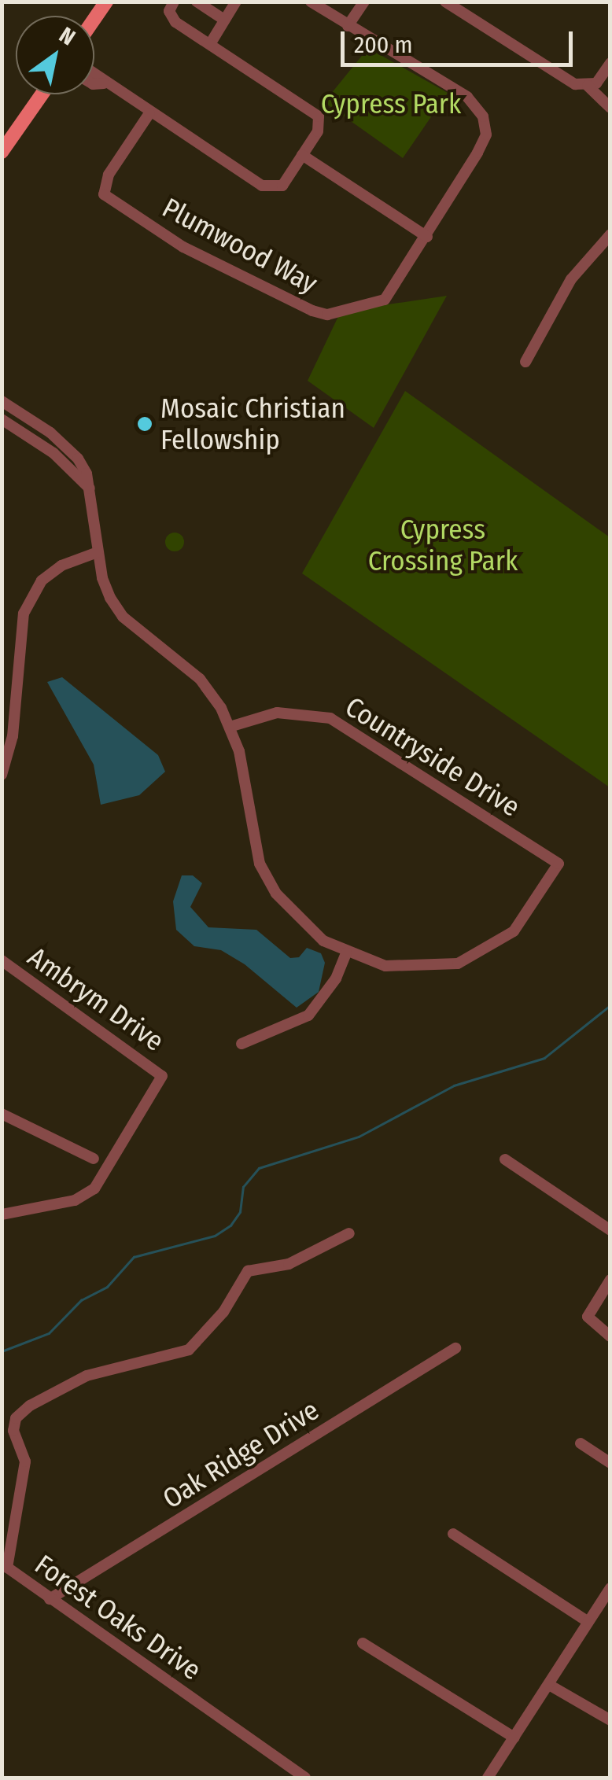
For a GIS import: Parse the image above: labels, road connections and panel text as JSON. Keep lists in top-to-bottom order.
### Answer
{
  "streets": {
    "street": [
      "Plumwood Way",
      "Countryside Drive",
      "Ambrym Drive",
      "Oak Ridge Drive",
      "Forest Oaks Drive"
    ]
  },
  "crossings": [
    ["Oak Ridge Drive", "Forest Oaks Drive"]
  ],
  "parks": ["Cypress Park", "Cypress Crossing Park"],
  "places": ["Mosaic Christian Fellowship"],
  "scale_bar": "200 m",
  "north": "top right"
}
